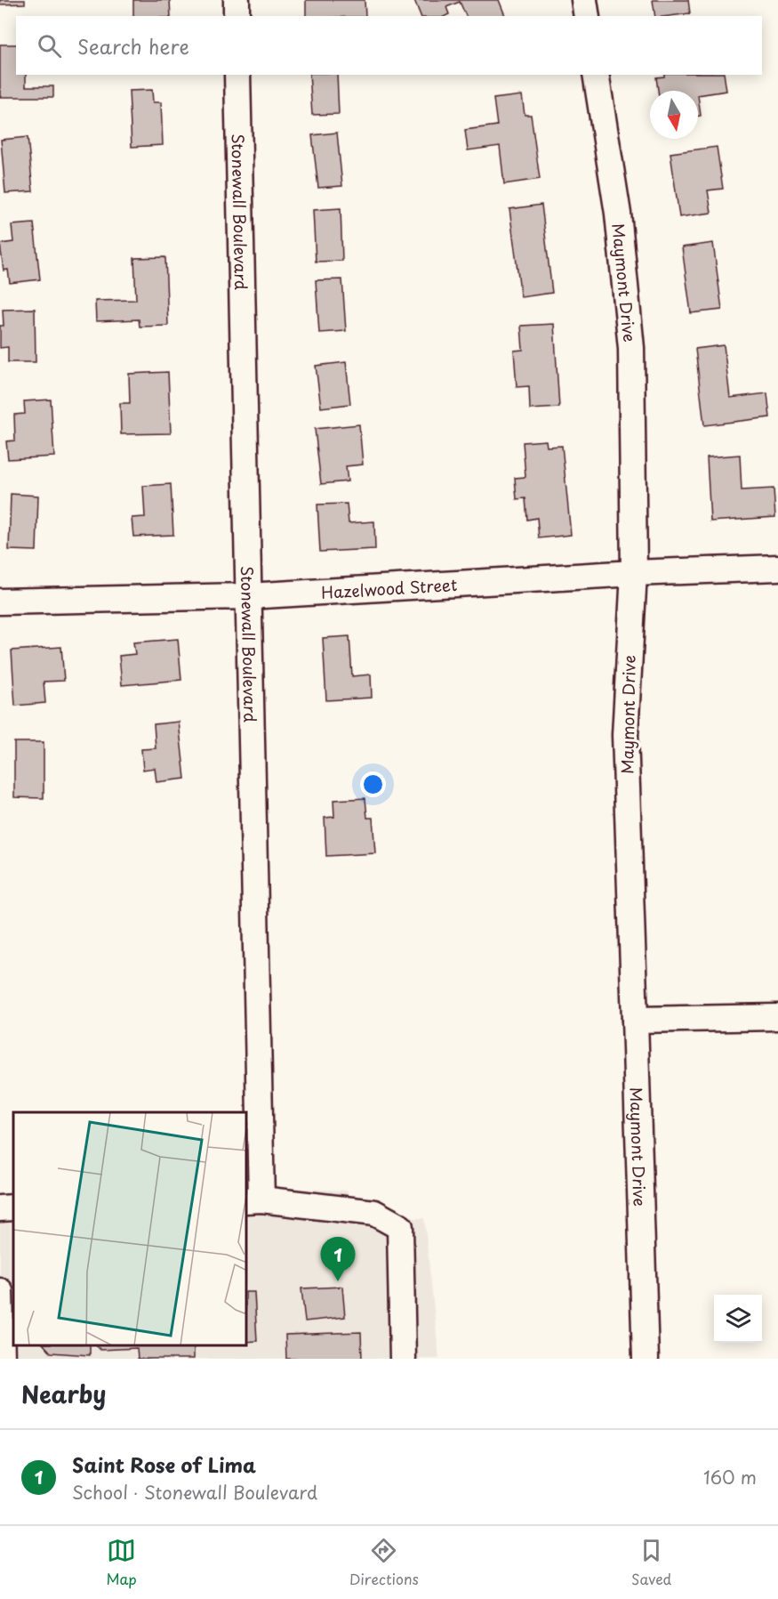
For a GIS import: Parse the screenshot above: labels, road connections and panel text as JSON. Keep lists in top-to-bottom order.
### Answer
{
  "streets": {
    "street": ["Stonewall Boulevard", "Maymont Drive", "Hazelwood Street"]
  },
  "crossings": [
    ["Stonewall Boulevard", "Hazelwood Street"],
    ["Maymont Drive", "Hazelwood Street"]
  ],
  "north": "bottom",
  "page": {
    "search": "Search here",
    "pins": "1",
    "heading": "Nearby",
    "list": [
      {
        "mark": "1",
        "name": "Saint Rose of Lima",
        "note": "School · Stonewall Boulevard",
        "value": "160 m"
      }
    ],
    "nav": ["Map", "Directions", "Saved"]
  }
}
